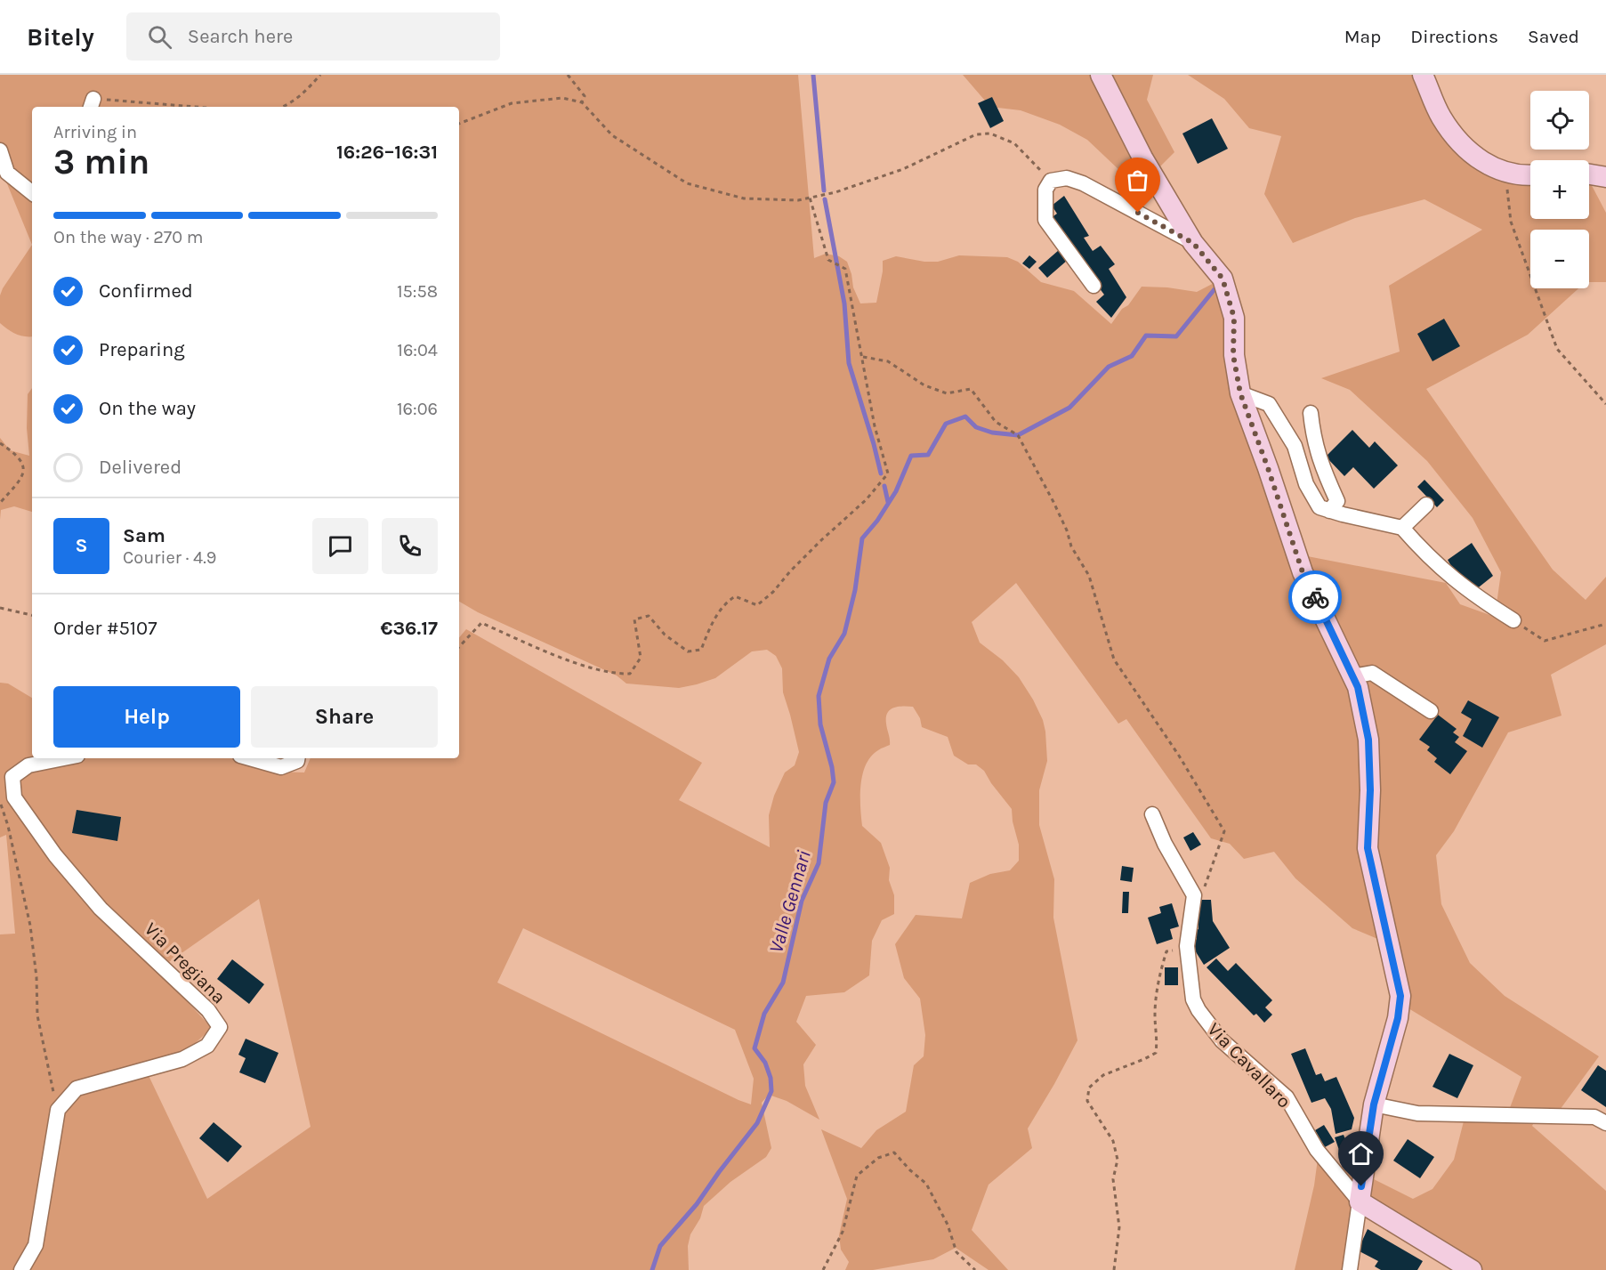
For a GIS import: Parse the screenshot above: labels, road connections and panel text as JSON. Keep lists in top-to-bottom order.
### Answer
{
  "streets": {
    "street": ["Via Pregiana", "Via Cavallaro"]
  },
  "water": ["Valle Gennari"],
  "page": {
    "header": "Bitely",
    "search": "Search here",
    "nav": ["Map", "Directions", "Saved"],
    "map_buttons": ["+", "−"],
    "heading": ["3 min", "Arriving in", "16:26–16:31"],
    "panel": [
      "Sam",
      "Courier · 4.9",
      "Order #5107",
      "€36.17"
    ],
    "bar": "On the way · 270 m",
    "list": [
      ["Confirmed", "15:58"],
      ["Preparing", "16:04"],
      ["On the way", "16:06"],
      "Delivered"
    ],
    "round": "S",
    "buttons": ["Help", "Share"]
  }
}
